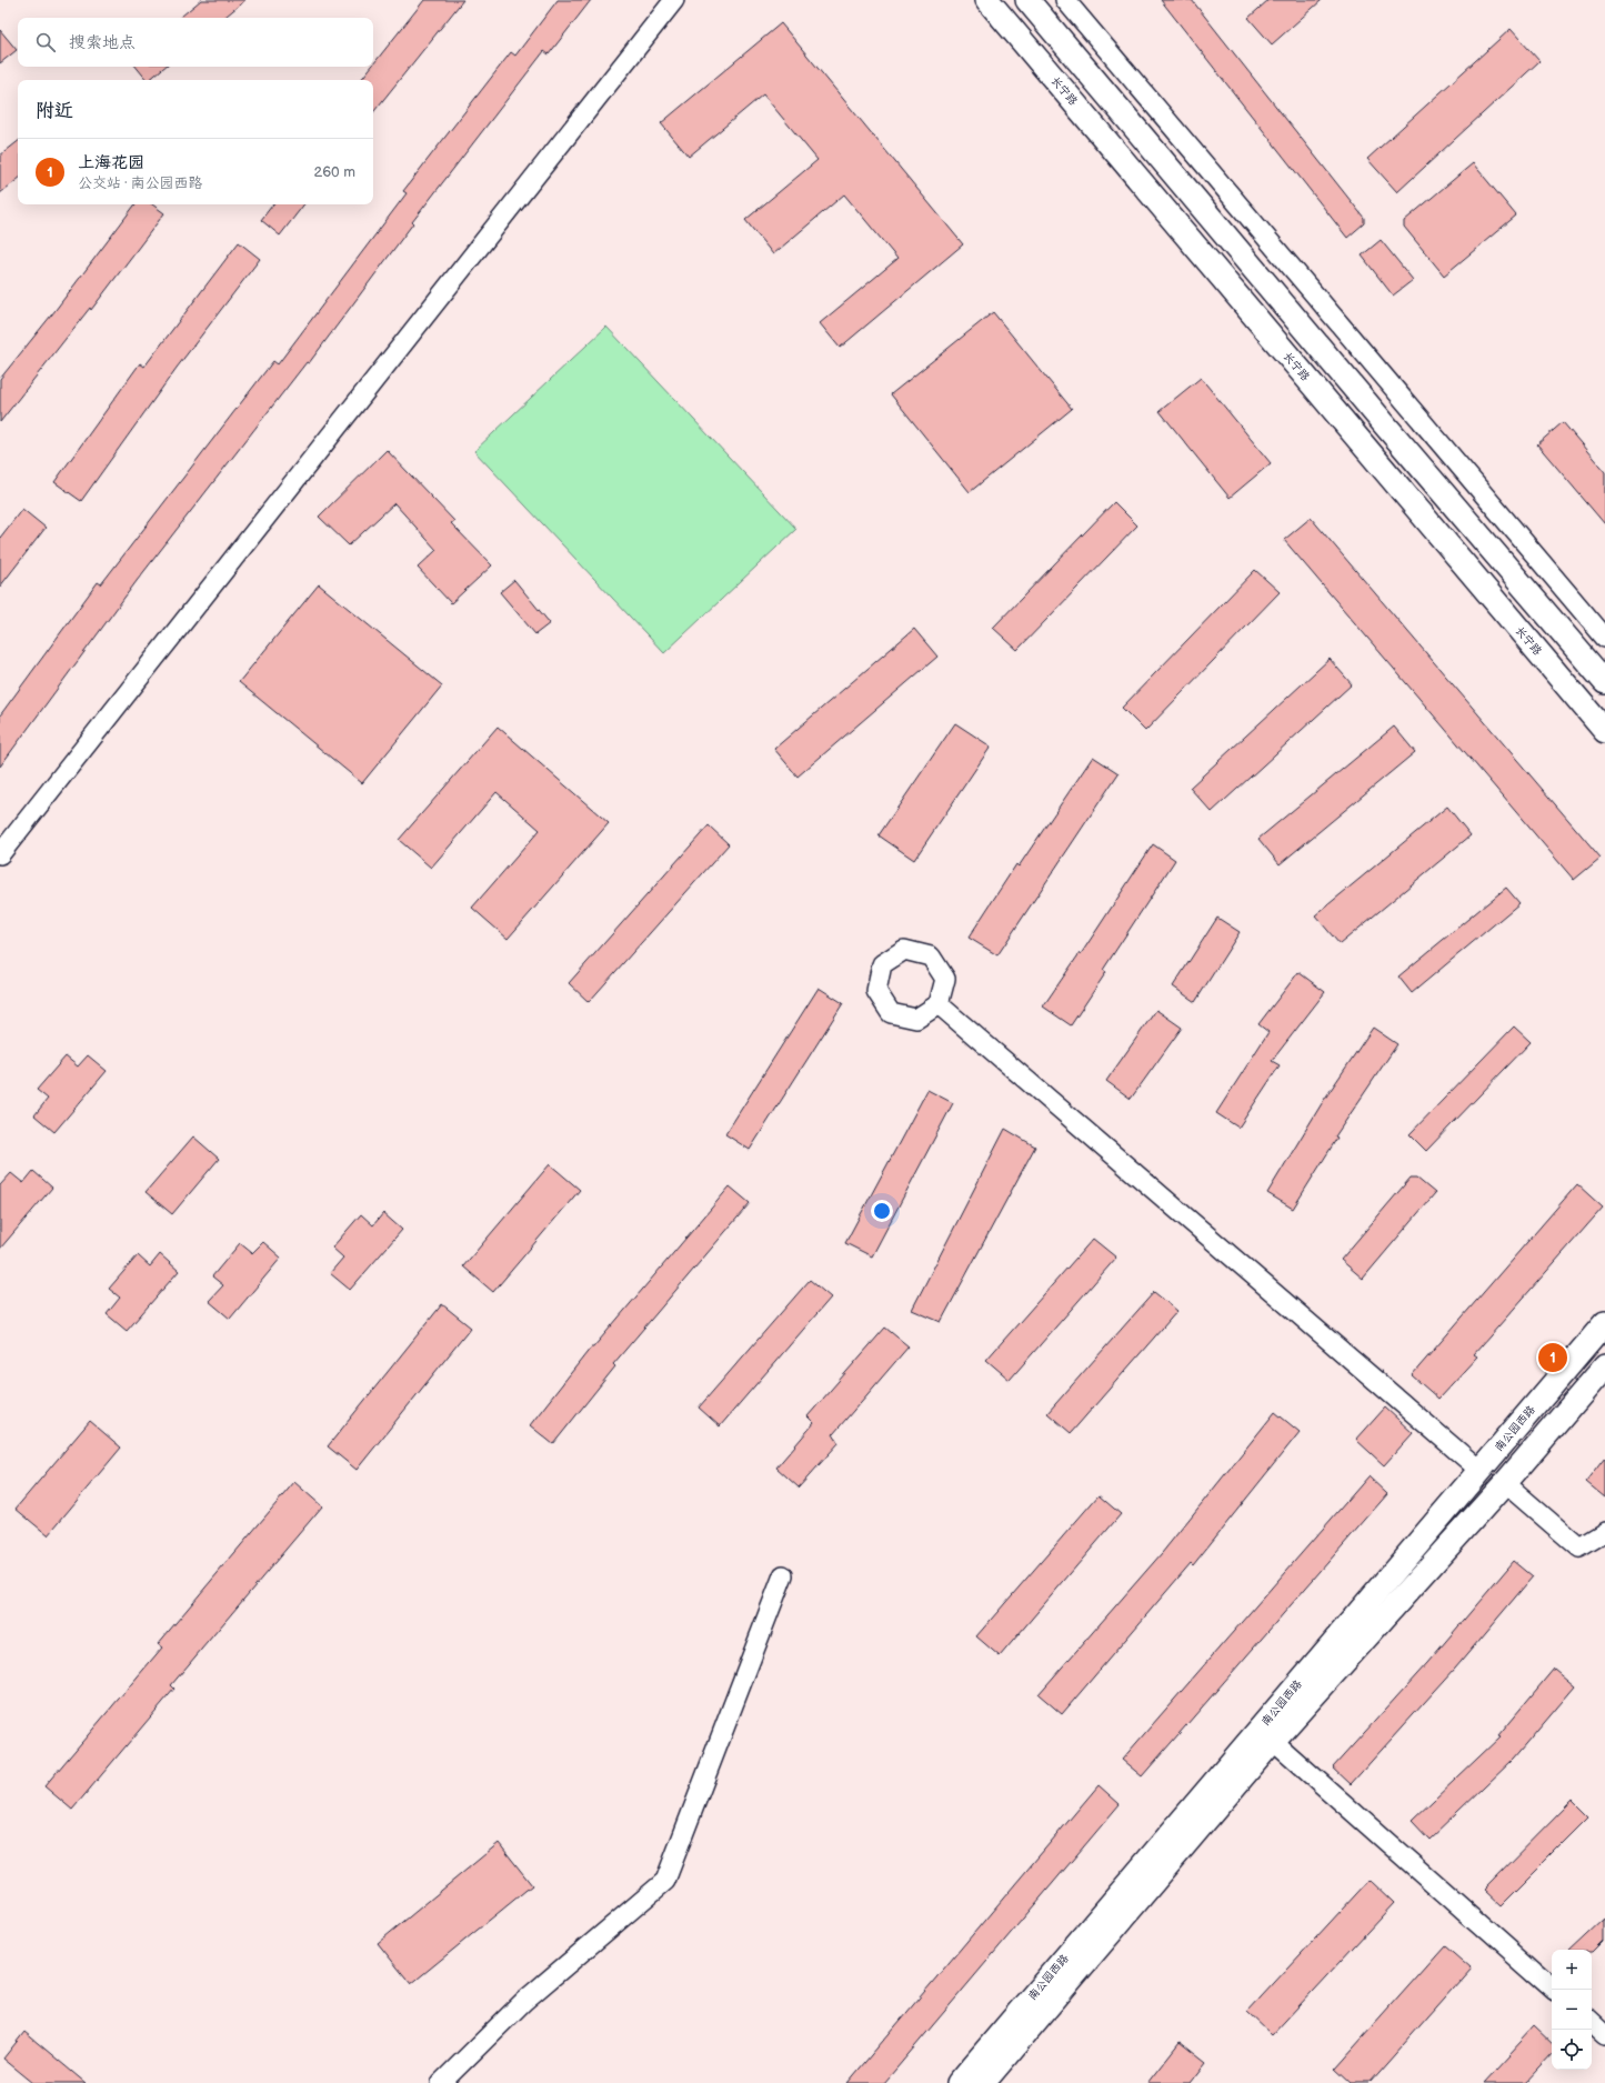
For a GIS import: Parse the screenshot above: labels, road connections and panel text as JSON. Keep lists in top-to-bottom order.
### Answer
{
  "streets": {
    "main road": ["长宁路", "南公园西路"]
  },
  "page": {
    "search": "搜索地点",
    "heading": "附近",
    "list": [
      {
        "mark": "1",
        "name": "上海花园",
        "note": "公交站 · 南公园西路",
        "value": "260 m"
      }
    ],
    "pins": "1",
    "map_buttons": ["+", "−"]
  }
}
